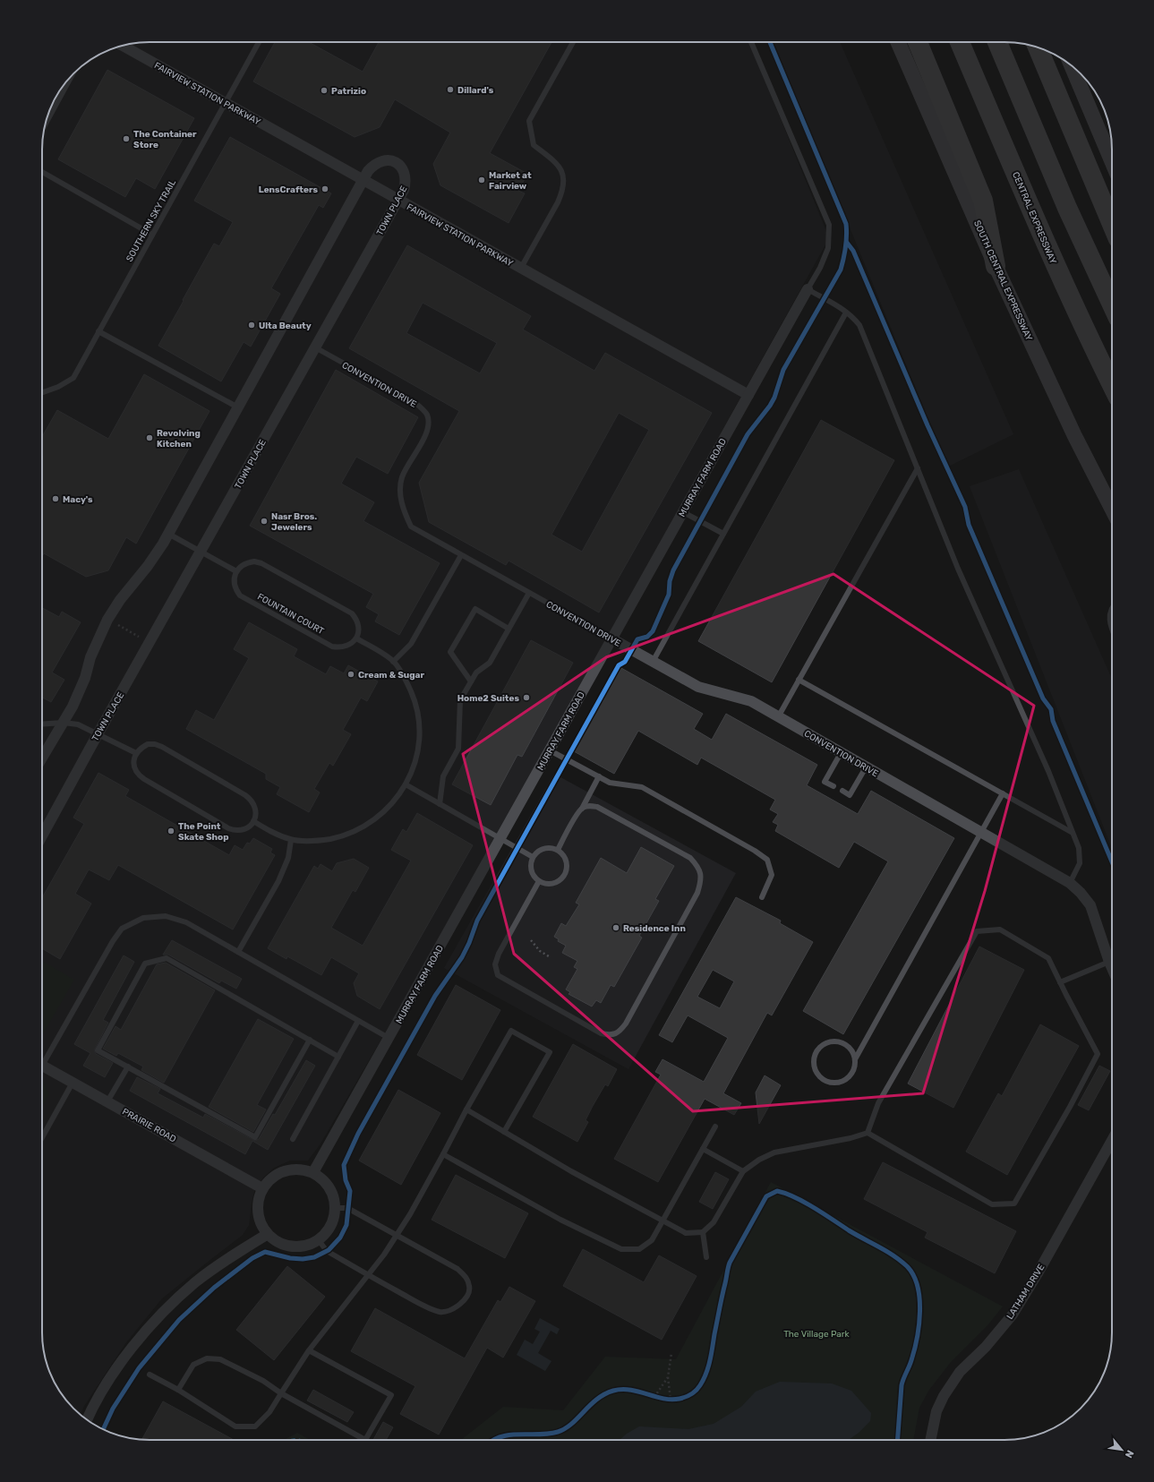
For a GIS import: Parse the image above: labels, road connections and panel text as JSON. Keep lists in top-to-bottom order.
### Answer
{
  "streets": {
    "highway": ["CENTRAL EXPRESSWAY"],
    "main road": ["SOUTH CENTRAL EXPRESSWAY"],
    "street": [
      "FAIRVIEW STATION PARKWAY",
      "TOWN PLACE",
      "CONVENTION DRIVE",
      "MURRAY FARM ROAD",
      "PRAIRIE ROAD",
      "LATHAM DRIVE"
    ],
    "lane": ["SOUTHERN SKY TRAIL", "FOUNTAIN COURT"]
  },
  "crossings": [
    ["FAIRVIEW STATION PARKWAY", "TOWN PLACE"],
    ["FAIRVIEW STATION PARKWAY", "SOUTHERN SKY TRAIL"],
    ["FAIRVIEW STATION PARKWAY", "MURRAY FARM ROAD"],
    ["TOWN PLACE", "CONVENTION DRIVE"],
    ["CONVENTION DRIVE", "MURRAY FARM ROAD"],
    ["MURRAY FARM ROAD", "PRAIRIE ROAD"]
  ],
  "parks": ["The Village Park"],
  "places": [
    "Dillard's",
    "Patrizio",
    "The Container Store",
    "Market at Fairview",
    "LensCrafters",
    "Ulta Beauty",
    "Revolving Kitchen",
    "Macy's",
    "Nasr Bros. Jewelers",
    "Cream & Sugar",
    "Home2 Suites",
    "The Point Skate Shop",
    "Residence Inn"
  ],
  "north": "bottom right"
}
